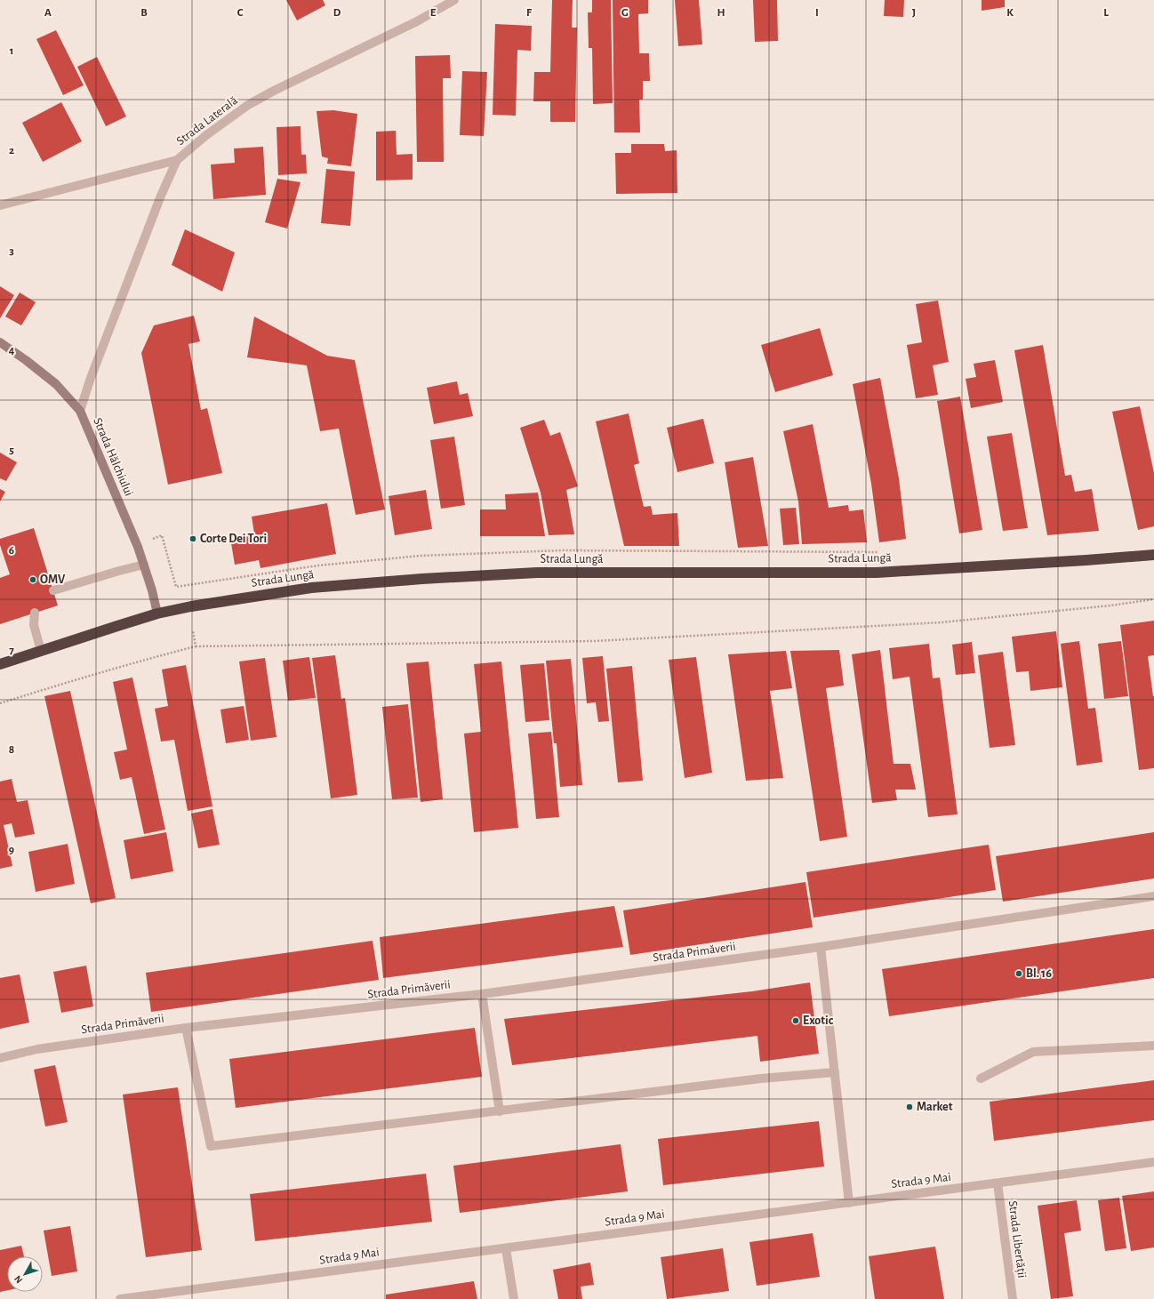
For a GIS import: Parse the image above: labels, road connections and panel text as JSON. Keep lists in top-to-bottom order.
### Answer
{
  "streets": {
    "highway": ["Strada Lungă"],
    "main road": ["Strada Hălchiului"],
    "street": [
      "Strada Laterală",
      "Strada Primăverii",
      "Strada 9 Mai",
      "Strada Libertății"
    ]
  },
  "crossings": [
    ["Strada Laterală", "Strada Hălchiului"],
    ["Strada Hălchiului", "Strada Lungă"],
    ["Strada 9 Mai", "Strada Libertății"]
  ],
  "places": [
    "Corte Dei Tori",
    "OMV",
    "Bl. 16",
    "Exotic",
    "Market"
  ],
  "north": "bottom left",
  "grid": {
    "columns": [
      "A",
      "B",
      "C",
      "D",
      "E",
      "F",
      "G",
      "H",
      "I",
      "J",
      "K",
      "L"
    ],
    "rows": [
      "1",
      "2",
      "3",
      "4",
      "5",
      "6",
      "7",
      "8",
      "9"
    ]
  }
}
